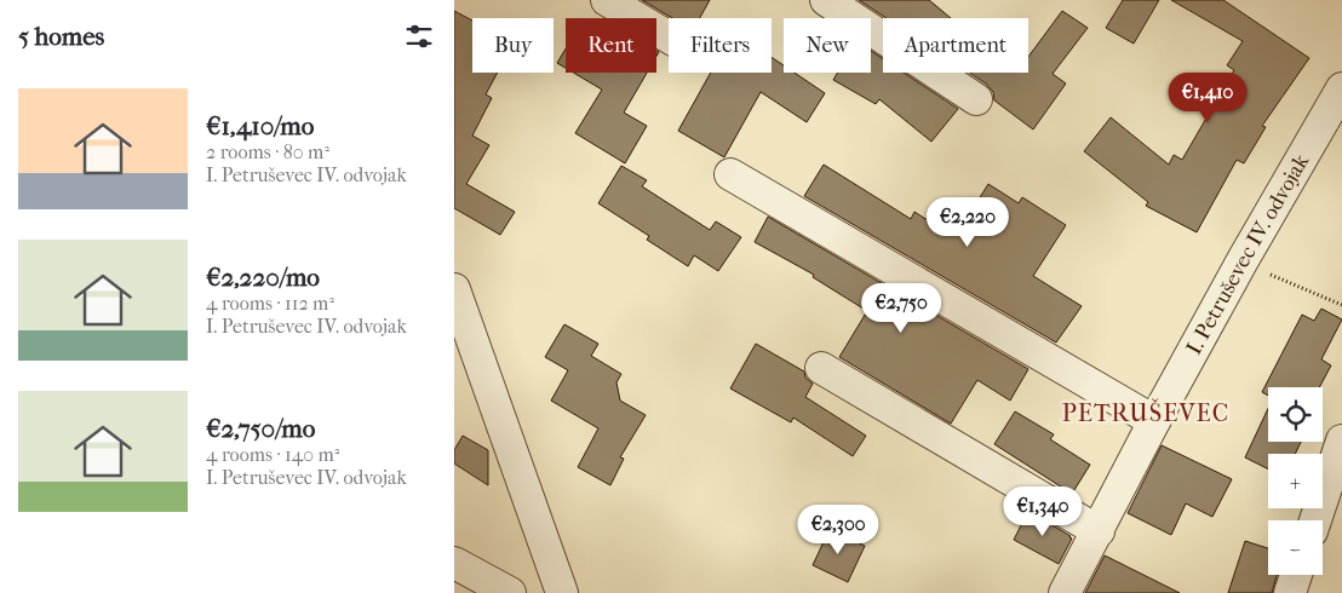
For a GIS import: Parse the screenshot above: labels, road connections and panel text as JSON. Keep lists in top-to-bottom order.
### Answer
{
  "streets": {
    "street": ["I. Petruševec IV. odvojak"]
  },
  "districts": ["PETRUŠEVEC"],
  "page": {
    "heading": "5 homes",
    "chip": [
      "Buy",
      "Rent",
      "Filters",
      "New",
      "Apartment"
    ],
    "list": [
      {
        "name": "€1,410/mo",
        "note": "2 rooms · 80 m² · I. Petruševec IV. odvojak"
      },
      {
        "name": "€2,220/mo",
        "note": "4 rooms · 112 m² · I. Petruševec IV. odvojak"
      },
      {
        "name": "€2,750/mo",
        "note": "4 rooms · 140 m² · I. Petruševec IV. odvojak"
      }
    ],
    "price": [
      "€1,410",
      "€2,220",
      "€2,750",
      "€1,340",
      "€2,300"
    ],
    "map_buttons": ["+", "−"]
  }
}
